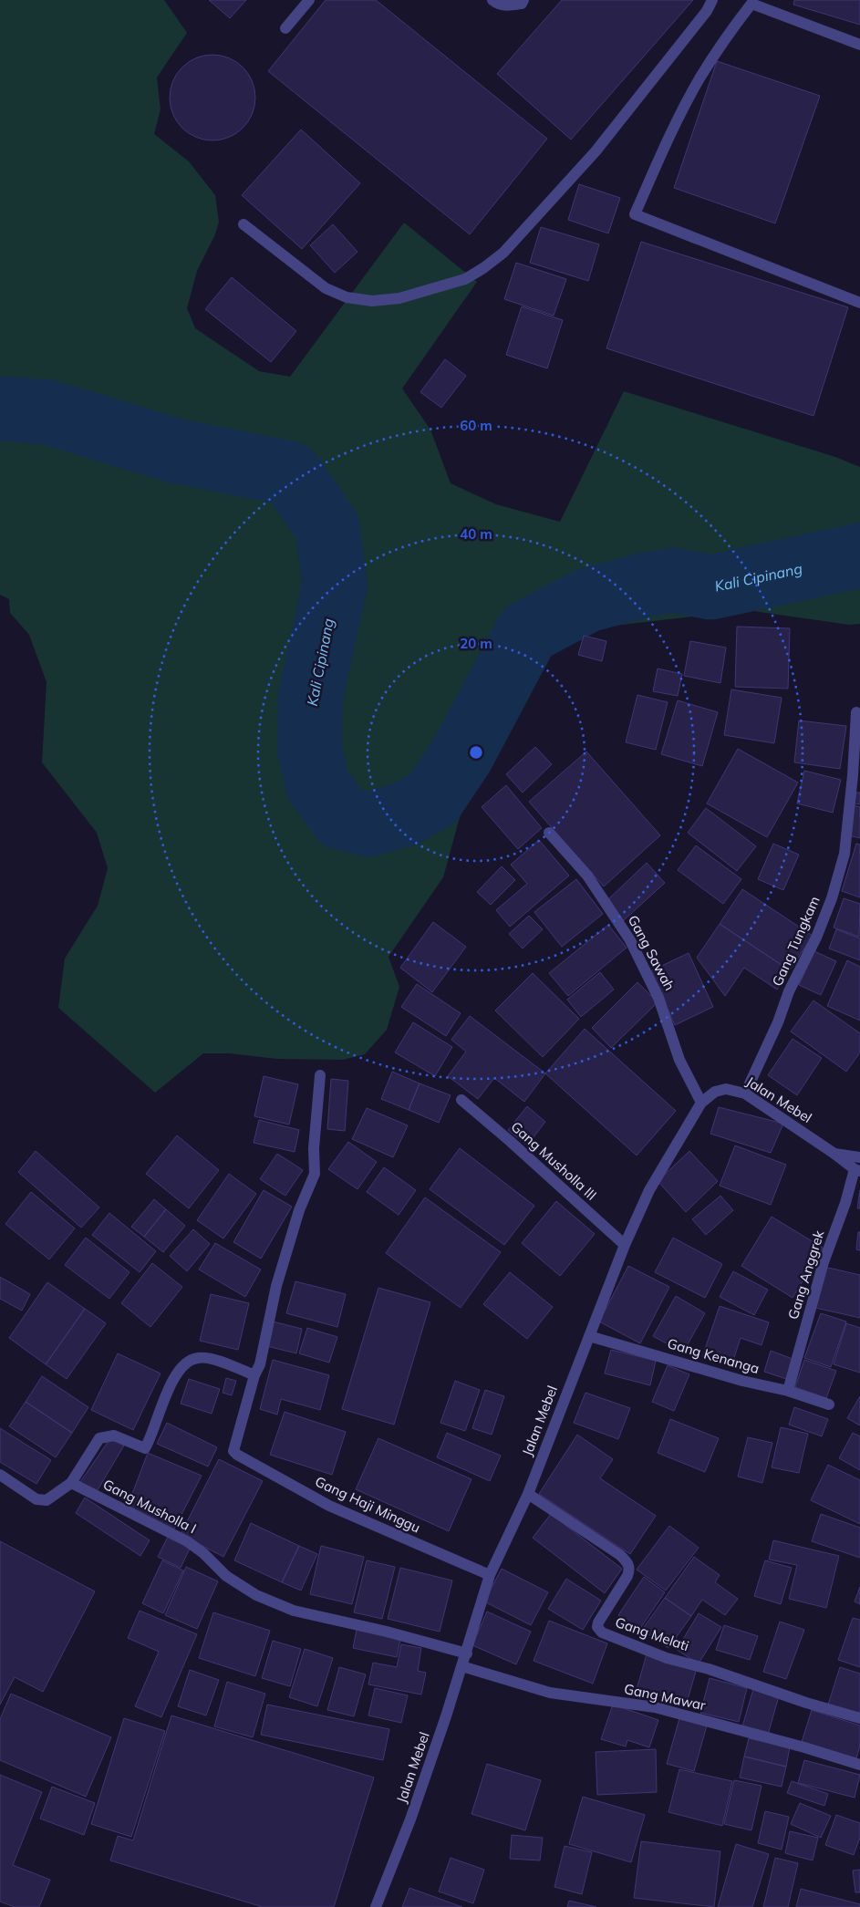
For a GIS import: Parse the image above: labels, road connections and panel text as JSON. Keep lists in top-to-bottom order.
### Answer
{
  "streets": {
    "street": [
      "Gang Tungkam",
      "Gang Sawah",
      "Jalan Mebel",
      "Gang Musholla III",
      "Gang Anggrek",
      "Gang Kenanga",
      "Gang Haji Minggu",
      "Gang Musholla I",
      "Gang Melati",
      "Gang Mawar"
    ]
  },
  "crossings": [
    ["Gang Tungkam", "Jalan Mebel"],
    ["Gang Sawah", "Jalan Mebel"],
    ["Jalan Mebel", "Gang Musholla III"],
    ["Jalan Mebel", "Gang Anggrek"],
    ["Jalan Mebel", "Gang Kenanga"],
    ["Jalan Mebel", "Gang Haji Minggu"],
    ["Jalan Mebel", "Gang Musholla I"],
    ["Jalan Mebel", "Gang Melati"],
    ["Jalan Mebel", "Gang Mawar"],
    ["Gang Anggrek", "Gang Kenanga"]
  ],
  "water": ["Kali Cipinang"],
  "rings": ["60 m", "40 m", "20 m"]
}
